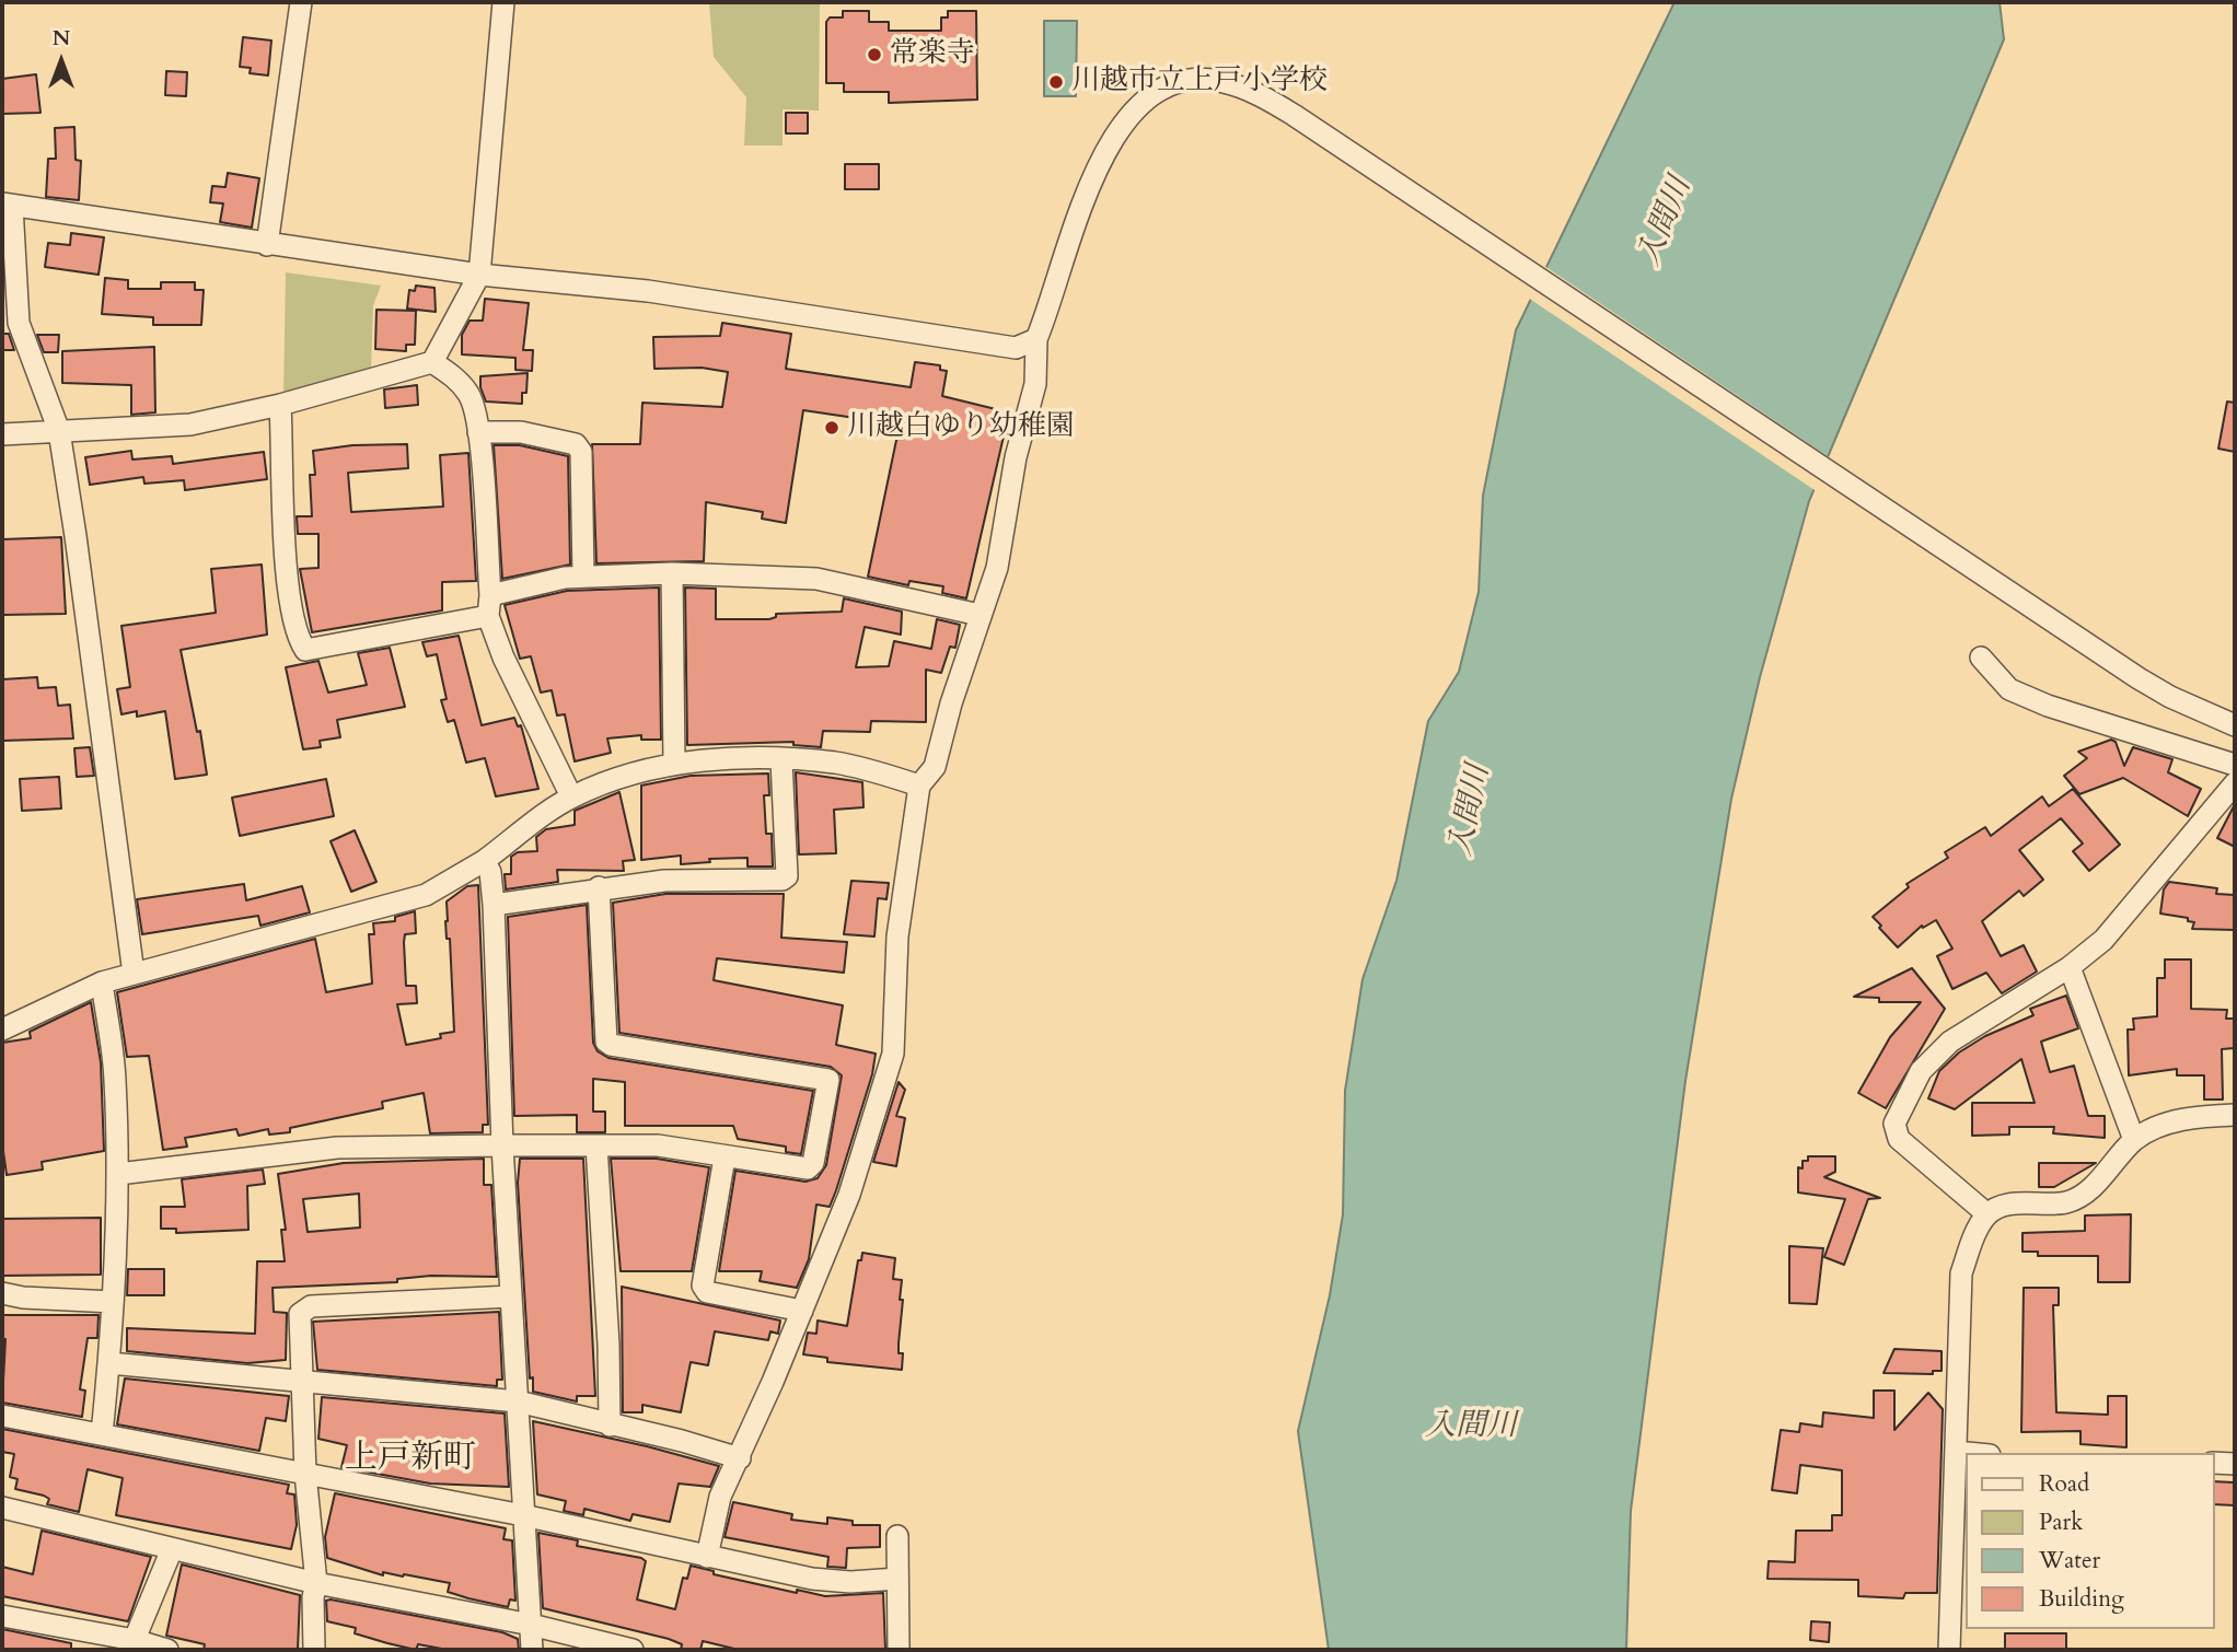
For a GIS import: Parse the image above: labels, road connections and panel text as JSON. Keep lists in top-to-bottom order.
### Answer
{
  "districts": ["上戸新町"],
  "water": ["入間川"],
  "places": ["常楽寺", "川越市立上戸小学校", "川越白ゆり幼稚園"],
  "legend": [
    "Road",
    "Park",
    "Water",
    "Building"
  ],
  "north": "top"
}
